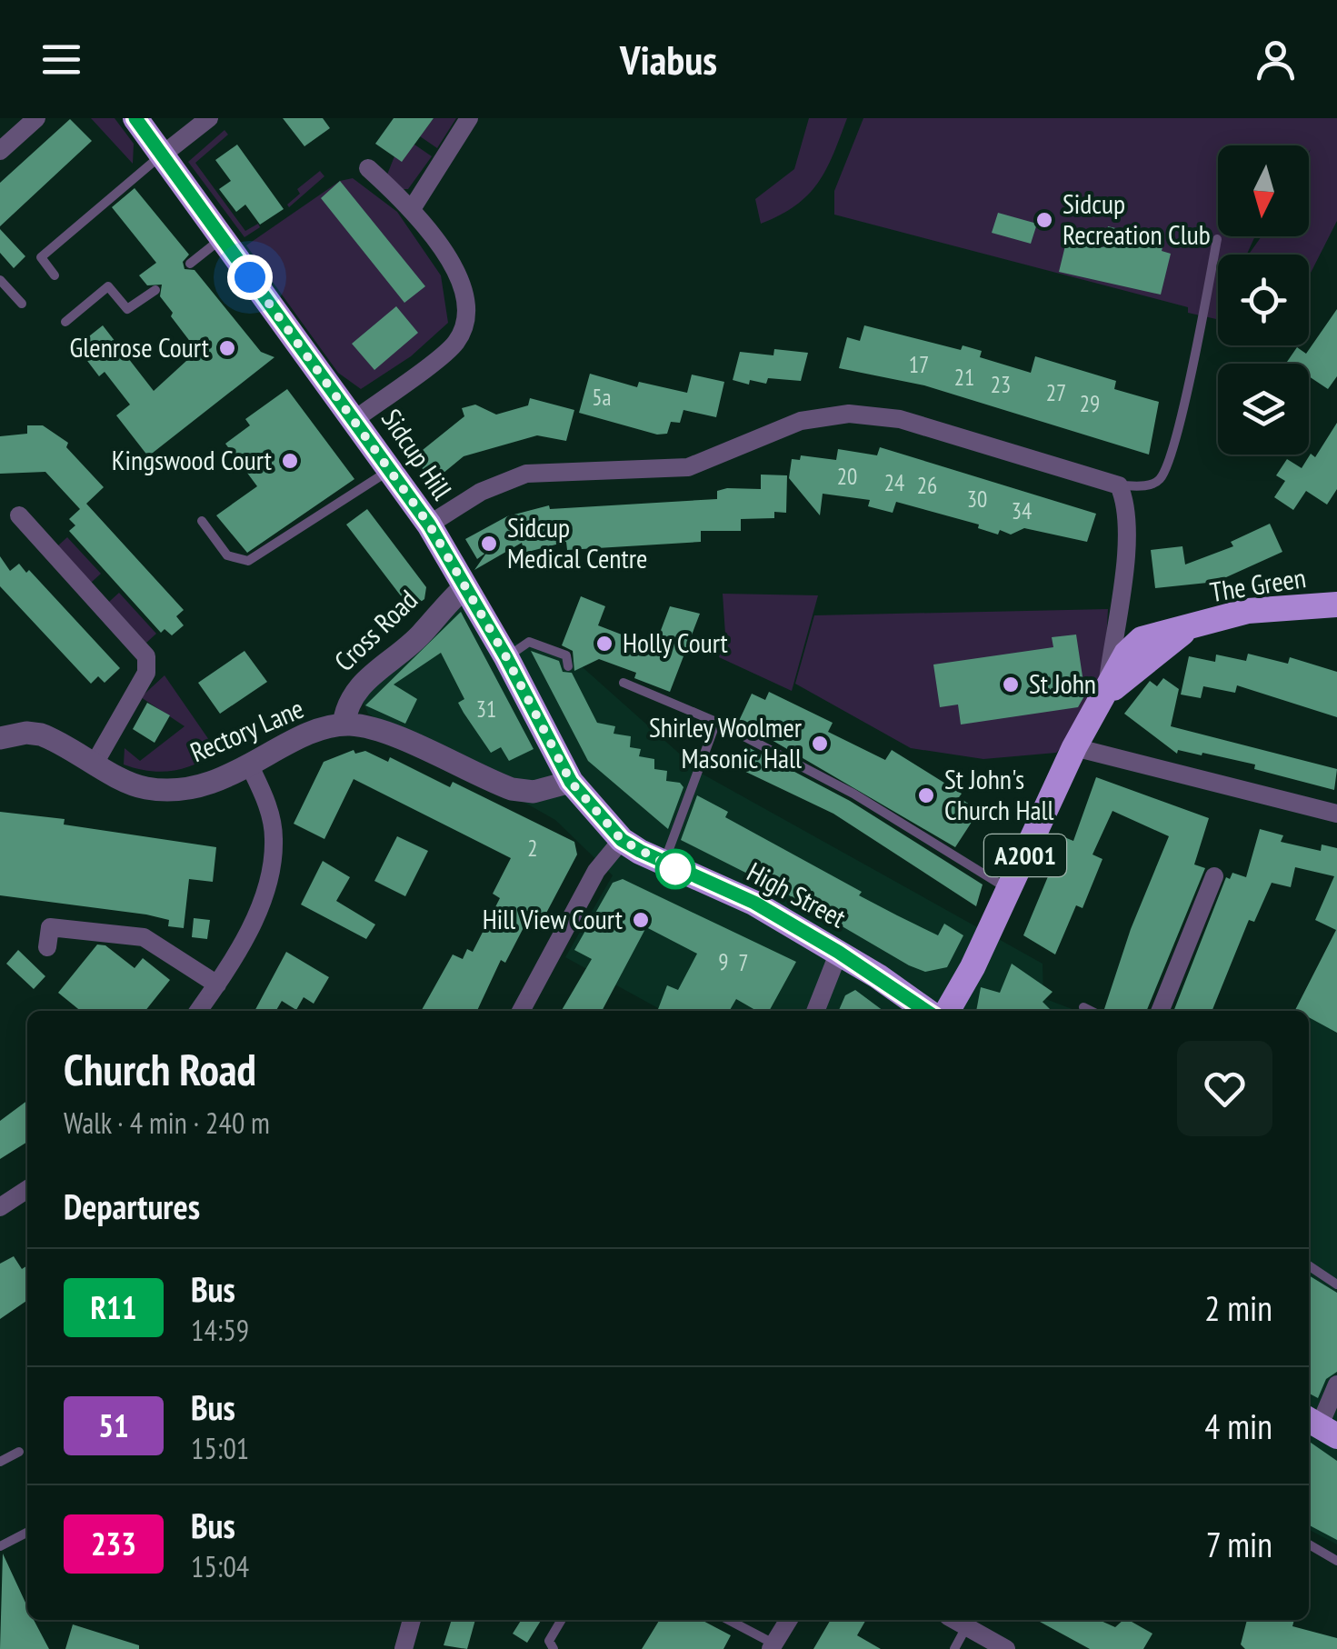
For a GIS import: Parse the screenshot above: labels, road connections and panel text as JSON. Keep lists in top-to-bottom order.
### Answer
{
  "streets": {
    "main road": [
      "Sidcup Hill",
      "The Green",
      "A2001",
      "High Street"
    ],
    "street": ["Cross Road", "Rectory Lane"]
  },
  "crossings": [
    ["Sidcup Hill", "Cross Road"],
    ["Sidcup Hill", "Rectory Lane"],
    ["Sidcup Hill", "High Street"],
    ["The Green", "A2001"],
    ["Cross Road", "Rectory Lane"]
  ],
  "places": [
    "Sidcup Recreation Club",
    "Glenrose Court",
    "Kingswood Court",
    "Sidcup Medical Centre",
    "Holly Court",
    "St John",
    "Shirley Woolmer Masonic Hall",
    "St John's Church Hall",
    "Hill View Court"
  ],
  "lines": ["bus line R11"],
  "house_numbers": [
    "17",
    "21",
    "23",
    "27",
    "5a",
    "29",
    "20",
    "24",
    "26",
    "30",
    "34",
    "31",
    "2",
    "9",
    "7"
  ],
  "north": "bottom",
  "page": {
    "header": "Viabus",
    "heading": [
      ["Church Road", "Walk · 4 min · 240 m"],
      "Departures"
    ],
    "list": [
      {
        "mark": "R11",
        "name": "Bus",
        "note": "14:59",
        "value": "2 min"
      },
      {
        "mark": "51",
        "name": "Bus",
        "note": "15:01",
        "value": "4 min"
      },
      {
        "mark": "233",
        "name": "Bus",
        "note": "15:04",
        "value": "7 min"
      }
    ]
  }
}
